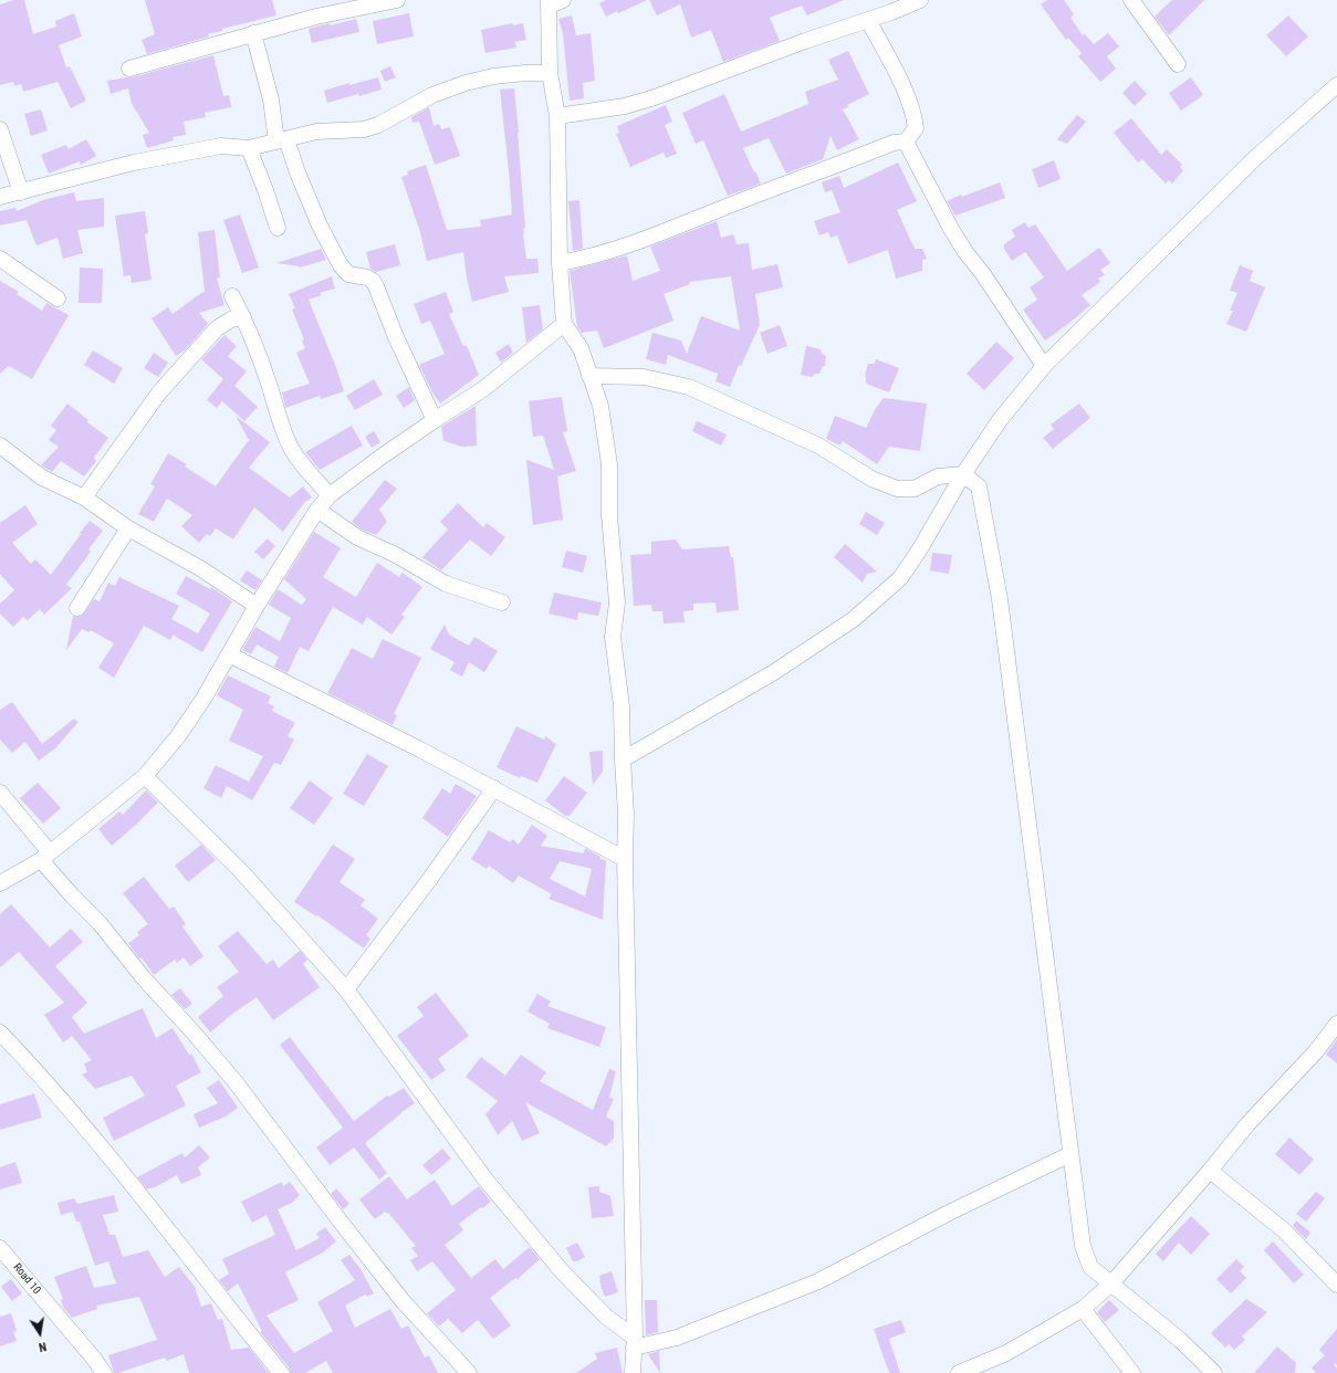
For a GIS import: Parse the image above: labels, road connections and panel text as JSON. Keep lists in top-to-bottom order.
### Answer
{
  "streets": {
    "street": ["Road 10"]
  },
  "north": "bottom"
}
